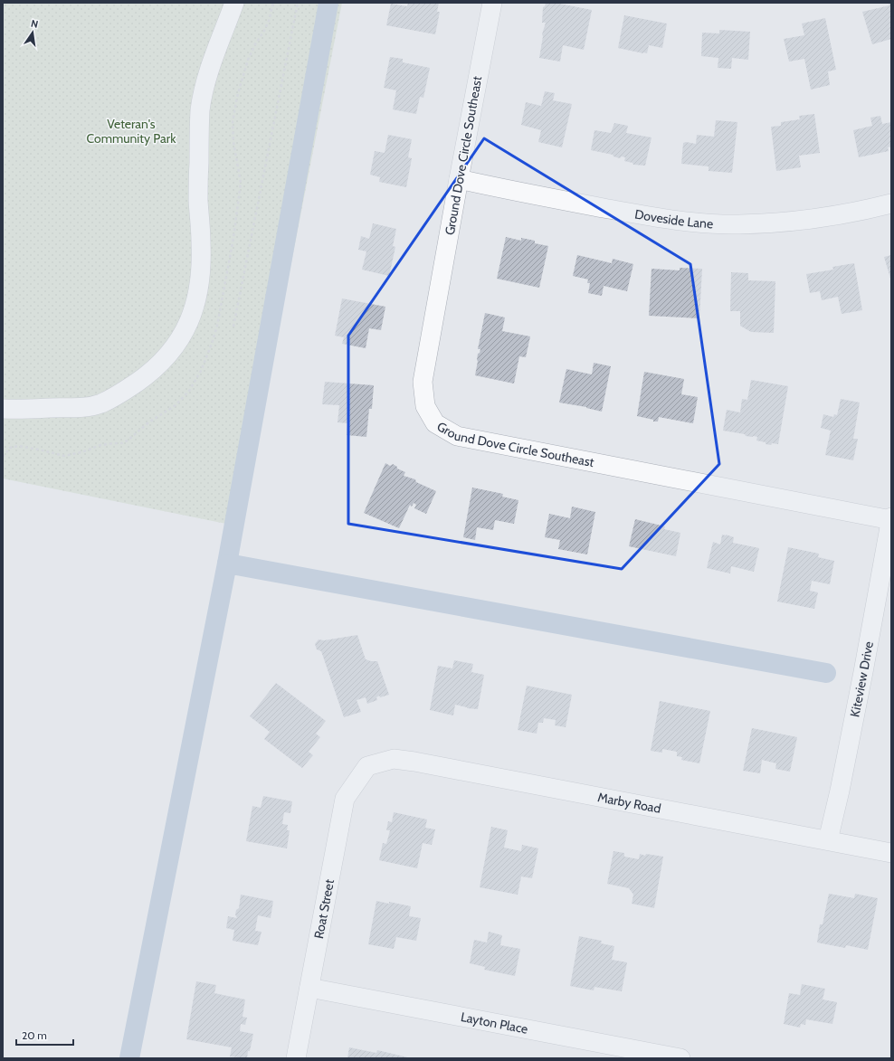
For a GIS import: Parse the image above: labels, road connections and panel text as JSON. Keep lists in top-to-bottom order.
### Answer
{
  "streets": {
    "street": [
      "Ground Dove Circle Southeast",
      "Doveside Lane",
      "Kiteview Drive",
      "Marby Road",
      "Roat Street",
      "Layton Place"
    ]
  },
  "crossings": [
    ["Ground Dove Circle Southeast", "Doveside Lane"],
    ["Ground Dove Circle Southeast", "Kiteview Drive"],
    ["Kiteview Drive", "Marby Road"],
    ["Marby Road", "Roat Street"],
    ["Roat Street", "Layton Place"]
  ],
  "parks": ["Veteran's Community Park"],
  "scale_bar": "20 m",
  "north": "top"
}
